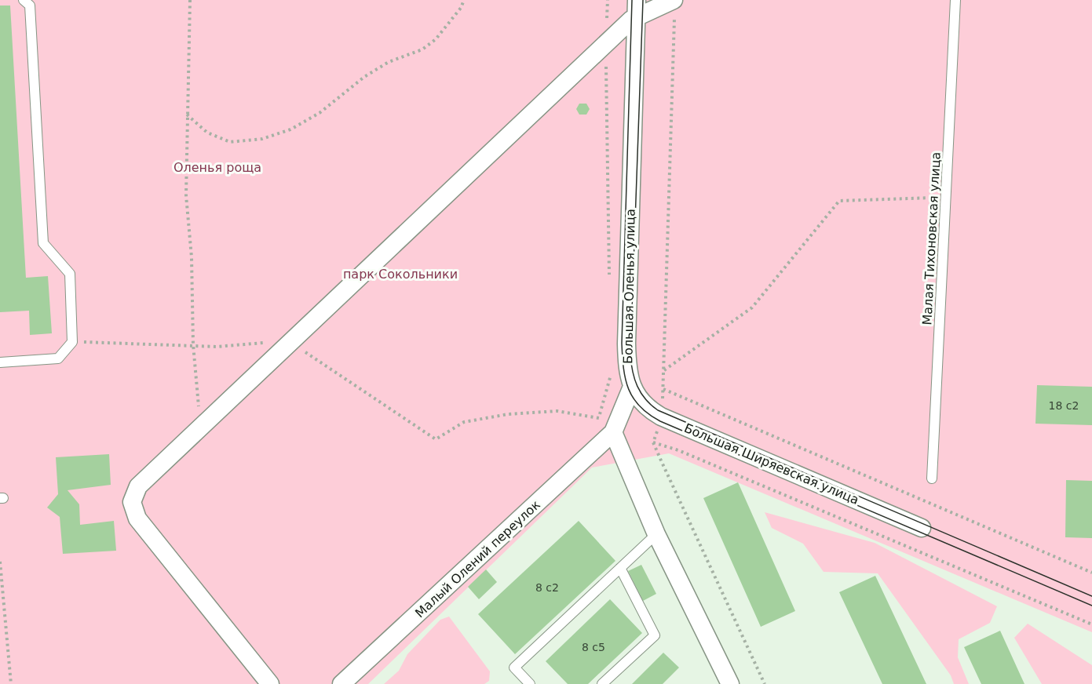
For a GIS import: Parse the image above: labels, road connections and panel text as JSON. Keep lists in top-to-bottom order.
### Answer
{
  "streets": {
    "street": ["Большая Оленья улица", "Большая Ширяевская улица", "Малый Олений переулок"],
    "lane": ["Малая Тихоновская улица"]
  },
  "crossings": [
    ["Большая Оленья улица", "Большая Ширяевская улица"]
  ],
  "parks": ["Оленья роща", "парк Сокольники"],
  "house_numbers": ["18 с2", "8 с2", "8 с5"]
}
